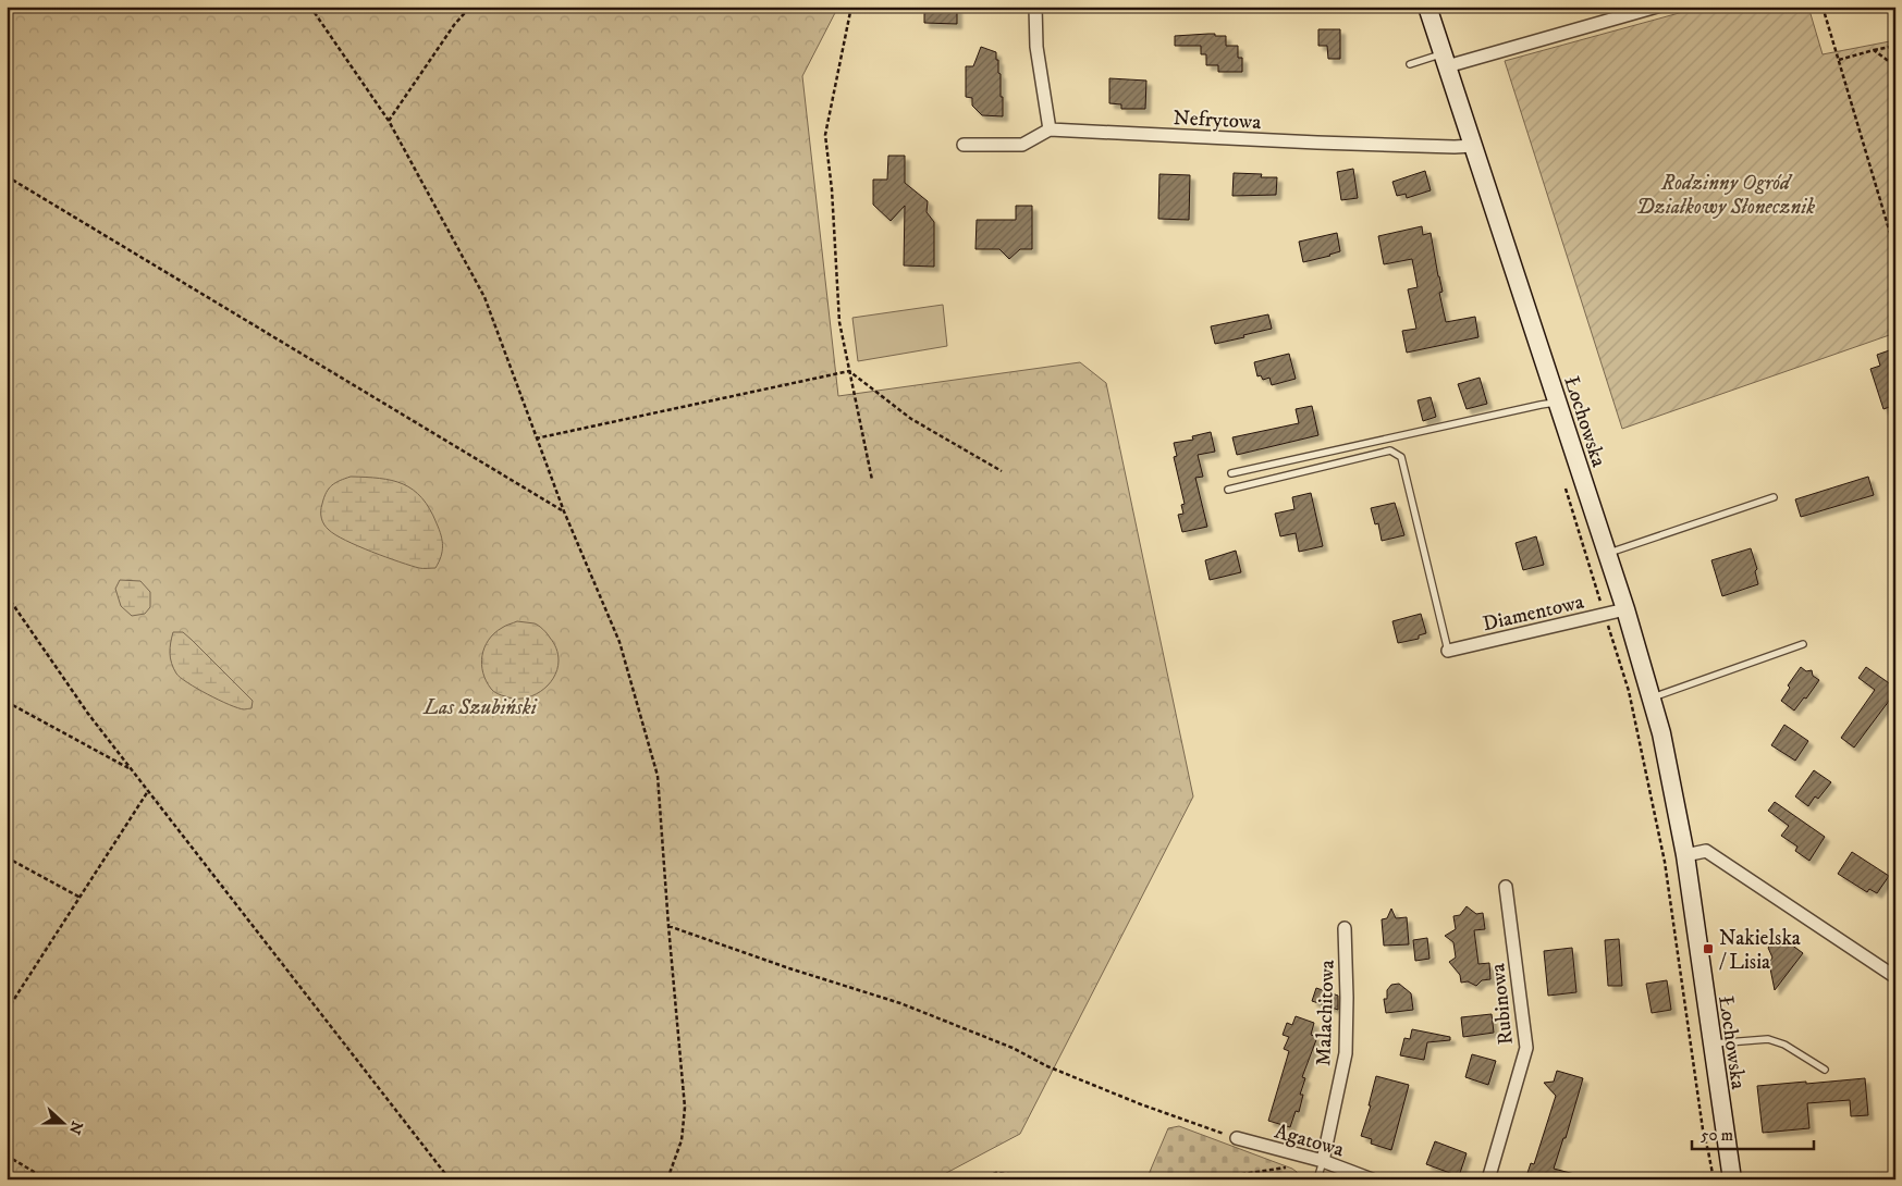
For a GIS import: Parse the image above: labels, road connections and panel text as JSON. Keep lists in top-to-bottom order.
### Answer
{
  "streets": {
    "main road": ["Łochowska"],
    "street": [
      "Nefrytowa",
      "Diamentowa",
      "Rubinowa",
      "Malachitowa",
      "Agatowa"
    ]
  },
  "crossings": [
    ["Nefrytowa", "Łochowska"],
    ["Łochowska", "Diamentowa"],
    ["Malachitowa", "Agatowa"]
  ],
  "parks": ["Rodzinny Ogród Działkowy Słonecznik", "Las Szubiński"],
  "places": {
    "transit": ["Nakielska / Lisia"]
  },
  "scale_bar": "50 m",
  "north": "right"
}
